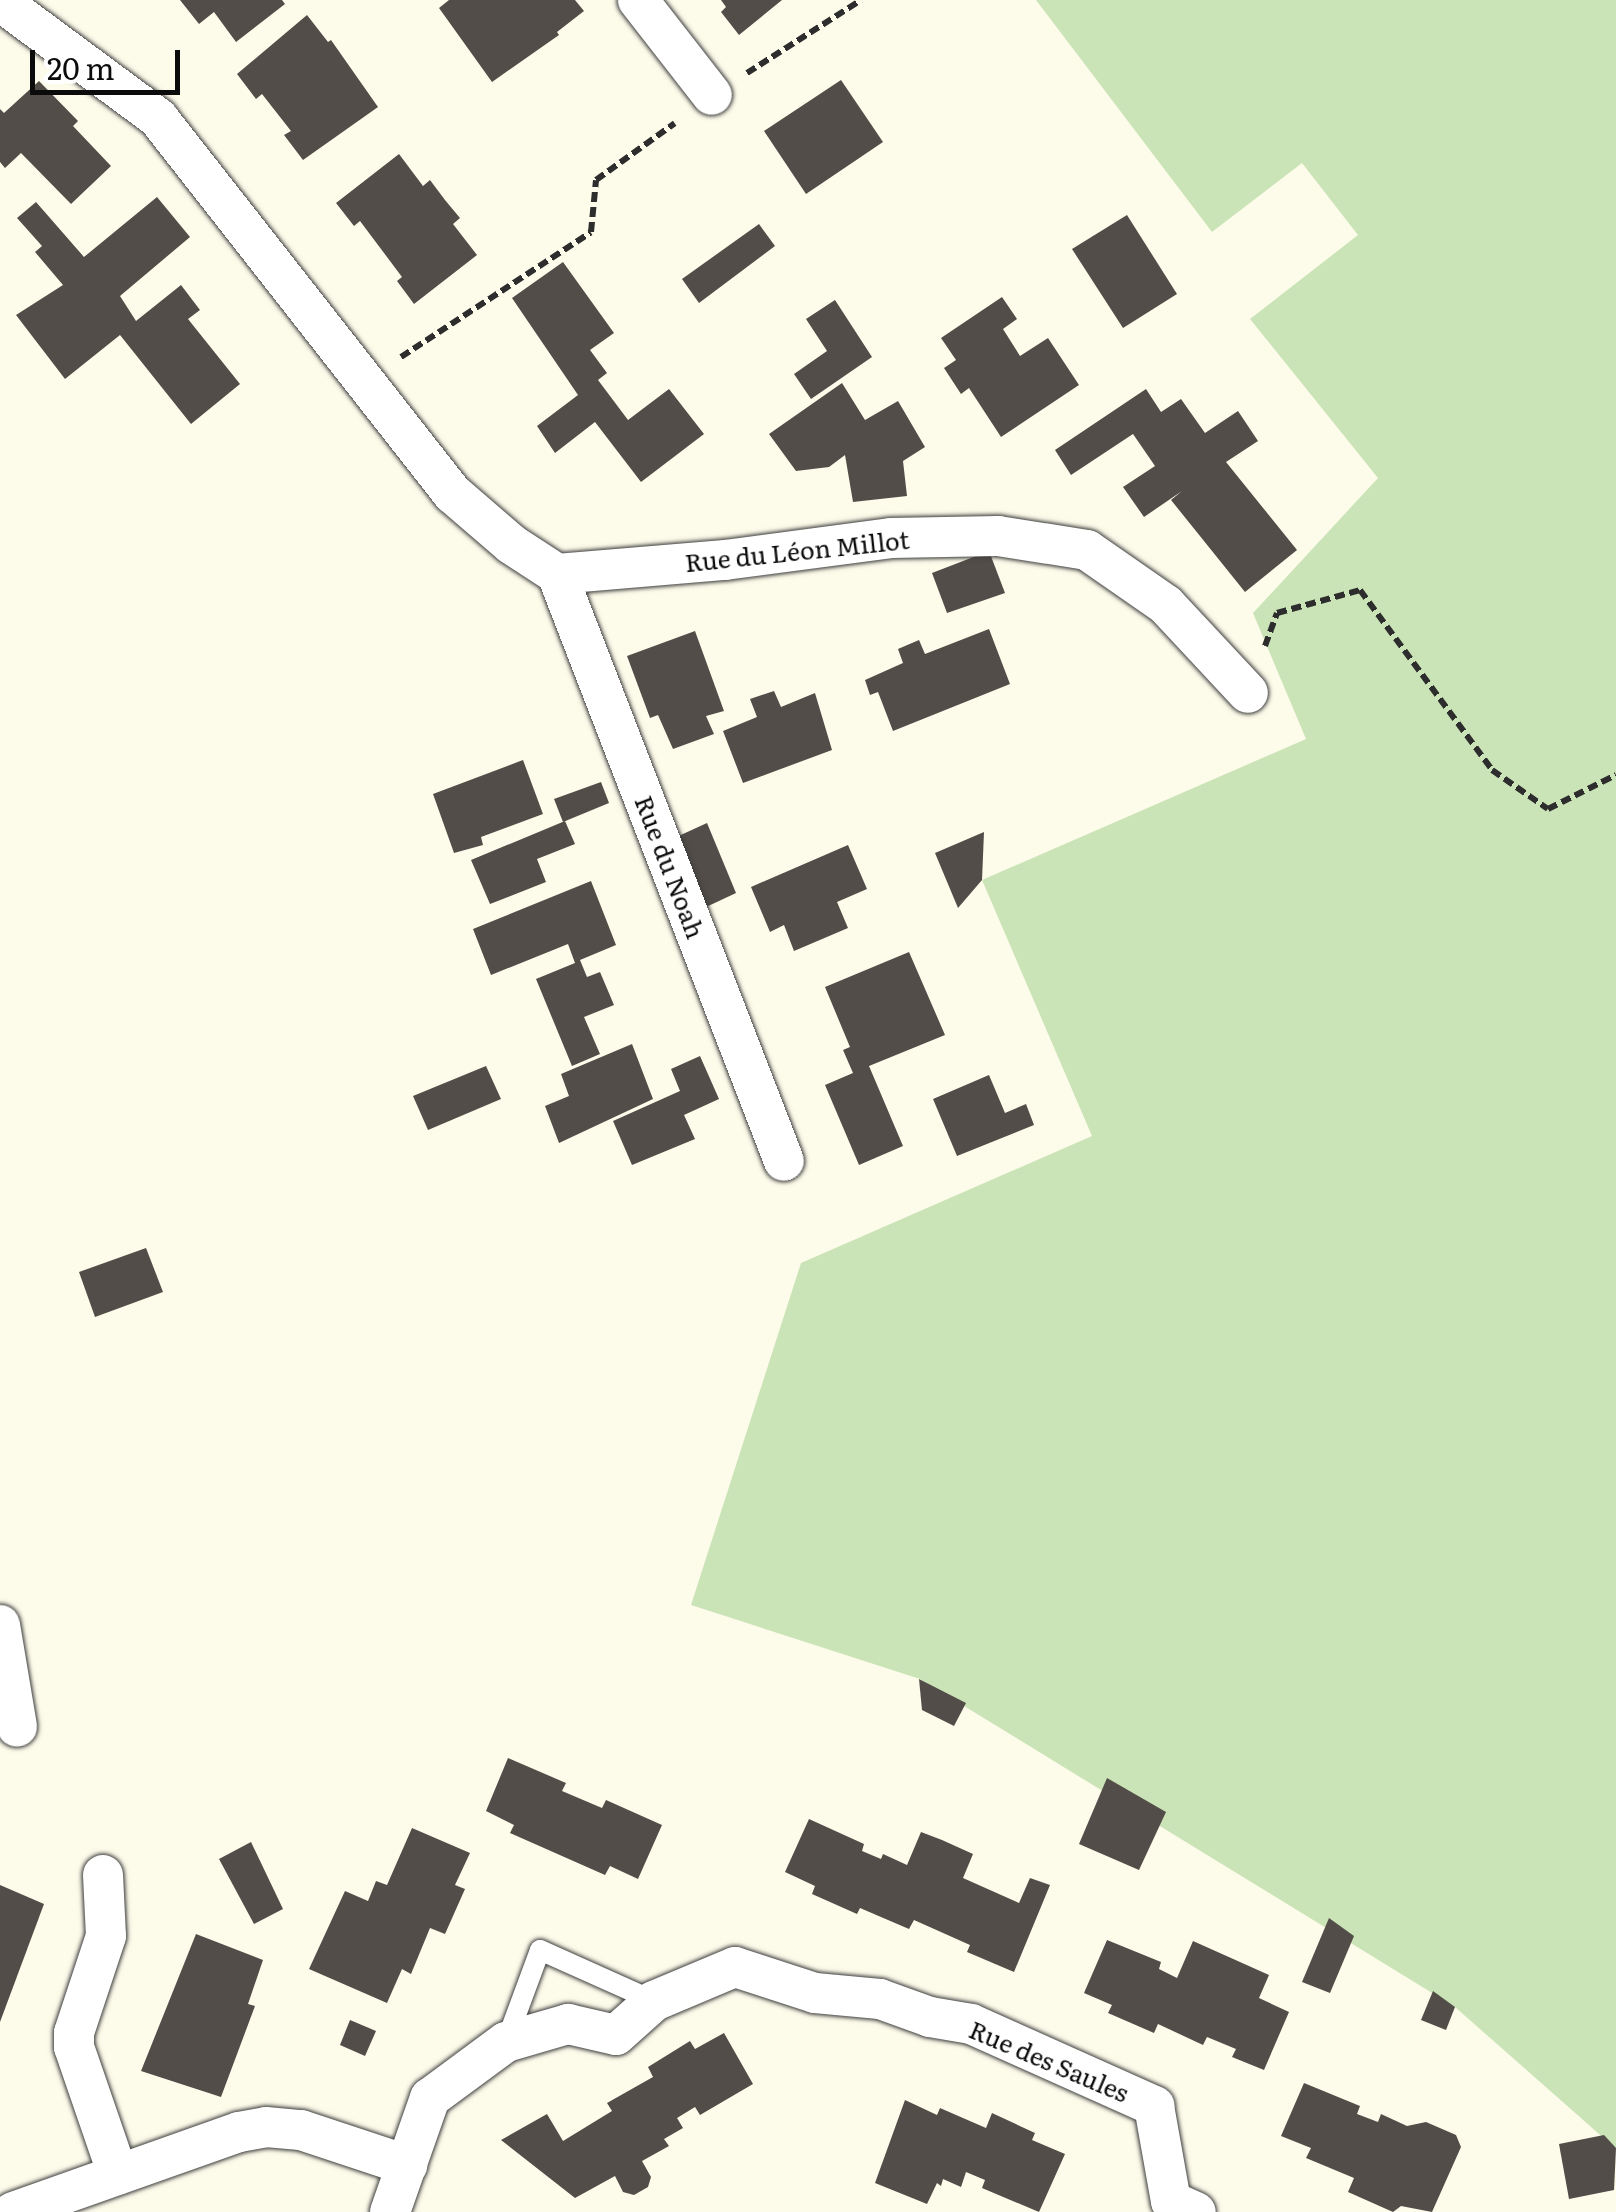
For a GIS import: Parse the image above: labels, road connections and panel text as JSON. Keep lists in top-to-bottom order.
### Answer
{
  "streets": {
    "street": ["Rue du Léon Millot", "Rue du Noah", "Rue des Saules"]
  },
  "crossings": [
    ["Rue du Léon Millot", "Rue du Noah"]
  ],
  "scale_bar": "20 m"
}
